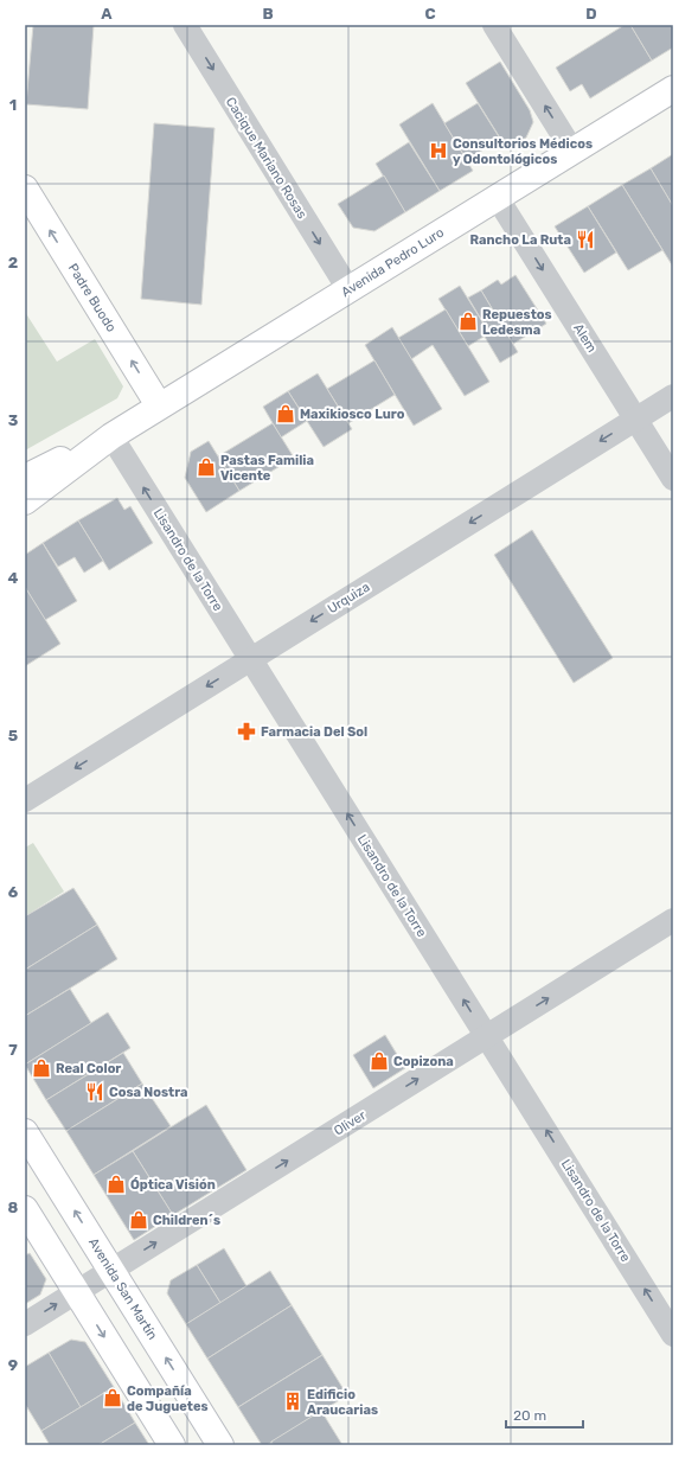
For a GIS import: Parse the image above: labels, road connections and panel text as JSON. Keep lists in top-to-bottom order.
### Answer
{
  "streets": {
    "main road": ["Avenida Pedro Luro", "Padre Buodo", "Avenida San Martín"],
    "street": [
      "Cacique Mariano Rosas",
      "Alem",
      "Lisandro de la Torre",
      "Urquiza",
      "Oliver"
    ]
  },
  "crossings": [
    ["Cacique Mariano Rosas", "Avenida Pedro Luro"],
    ["Avenida Pedro Luro", "Padre Buodo"],
    ["Avenida Pedro Luro", "Alem"],
    ["Avenida Pedro Luro", "Lisandro de la Torre"],
    ["Alem", "Urquiza"],
    ["Lisandro de la Torre", "Urquiza"],
    ["Lisandro de la Torre", "Oliver"],
    ["Oliver", "Avenida San Martín"]
  ],
  "one_way": [
    "Cacique Mariano Rosas",
    "Padre Buodo",
    "Alem",
    "Lisandro de la Torre",
    "Urquiza",
    "Oliver"
  ],
  "places": {
    "hospital": ["Consultorios Médicos y Odontológicos"],
    "restaurant": ["Rancho La Ruta", "Cosa Nostra"],
    "shop": [
      "Repuestos Ledesma",
      "Maxikiosco Luro",
      "Pastas Familia Vicente",
      "Copizona",
      "Real Color",
      "Óptica Visión",
      "Children´s",
      "Compañía de Juguetes"
    ],
    "pharmacy": ["Farmacia Del Sol"],
    "building": ["Edificio Araucarias"]
  },
  "scale_bar": "20 m",
  "grid": {
    "columns": [
      "A",
      "B",
      "C",
      "D"
    ],
    "rows": [
      "1",
      "2",
      "3",
      "4",
      "5",
      "6",
      "7",
      "8",
      "9"
    ]
  }
}
